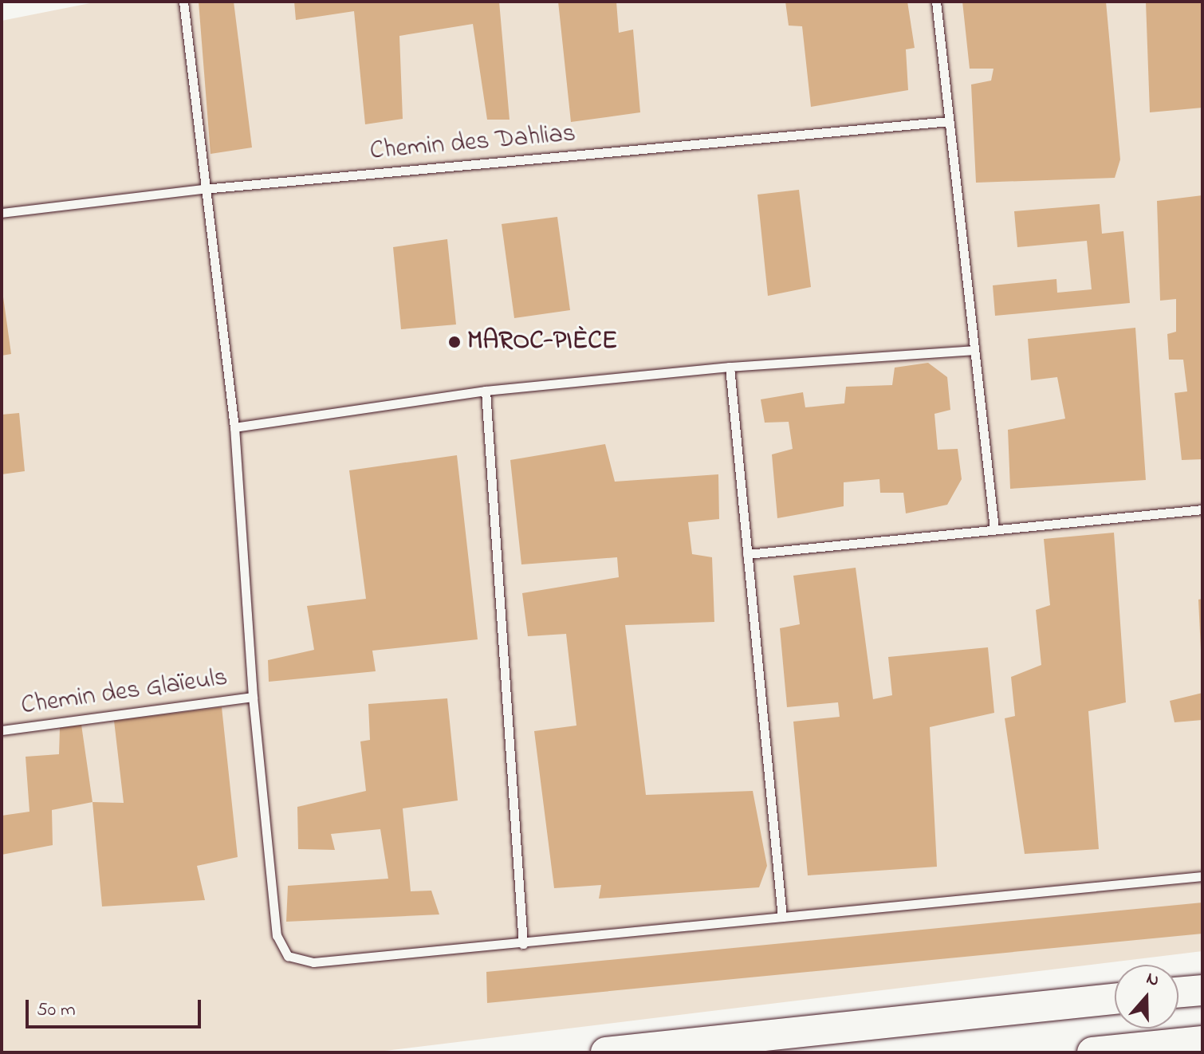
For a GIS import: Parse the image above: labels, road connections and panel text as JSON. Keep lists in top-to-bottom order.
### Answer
{
  "streets": {
    "lane": ["Chemin des Dahlias", "Chemin des Glaïeuls"]
  },
  "places": ["MAROC-PIÈCE"],
  "scale_bar": "50 m",
  "north": "top"
}
